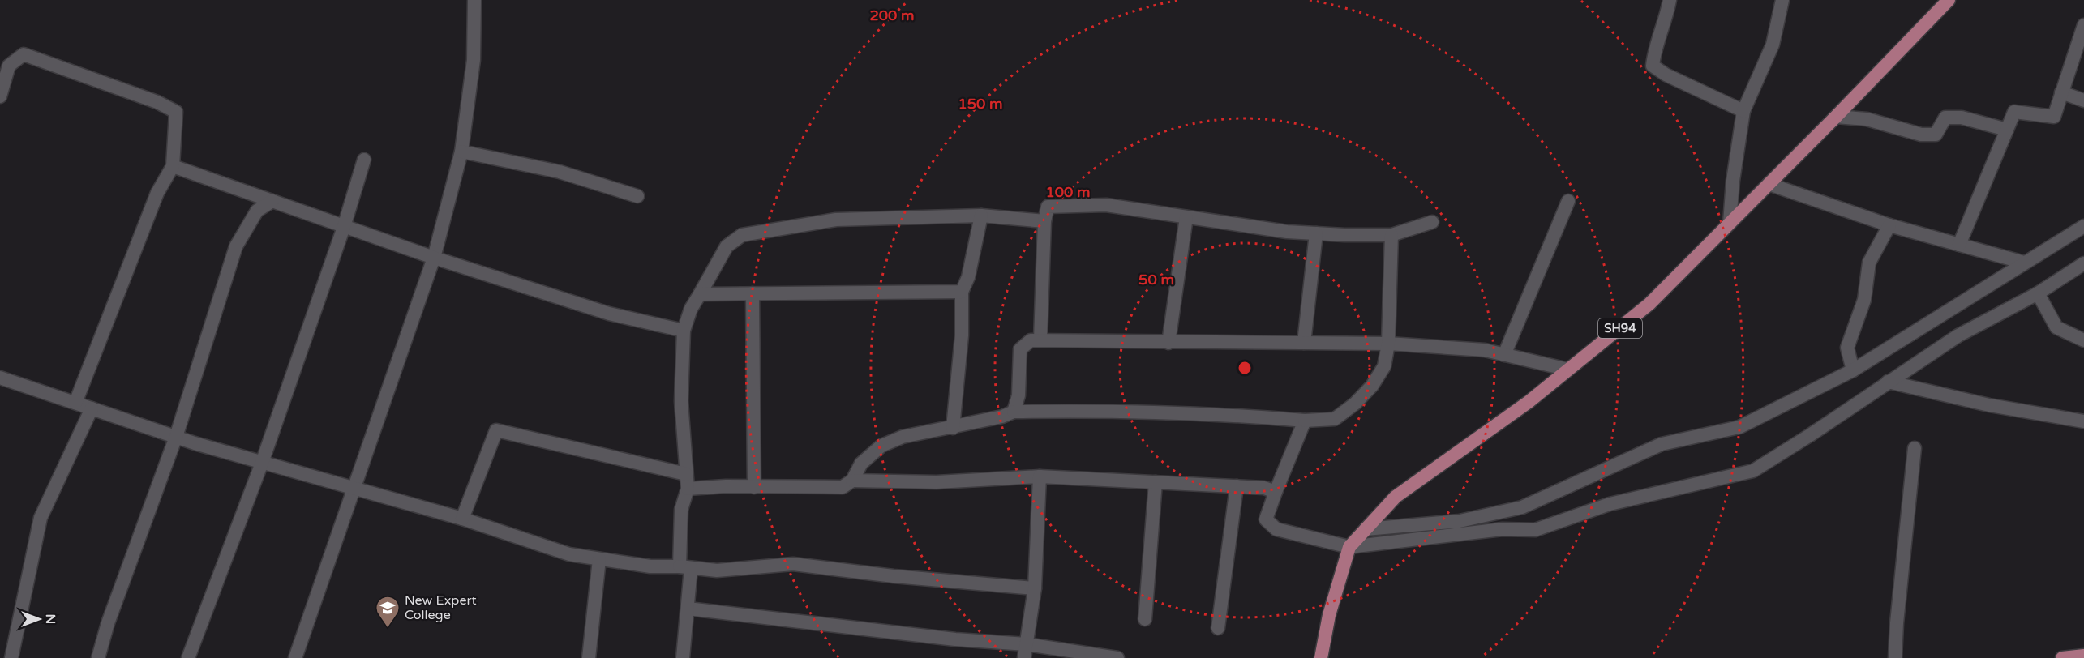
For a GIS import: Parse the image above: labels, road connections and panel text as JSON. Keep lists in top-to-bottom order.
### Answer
{
  "streets": {
    "main road": ["SH94"]
  },
  "places": {
    "school or university": ["New Expert College"]
  },
  "north": "right",
  "rings": [
    "200 m",
    "150 m",
    "100 m",
    "50 m"
  ]
}
